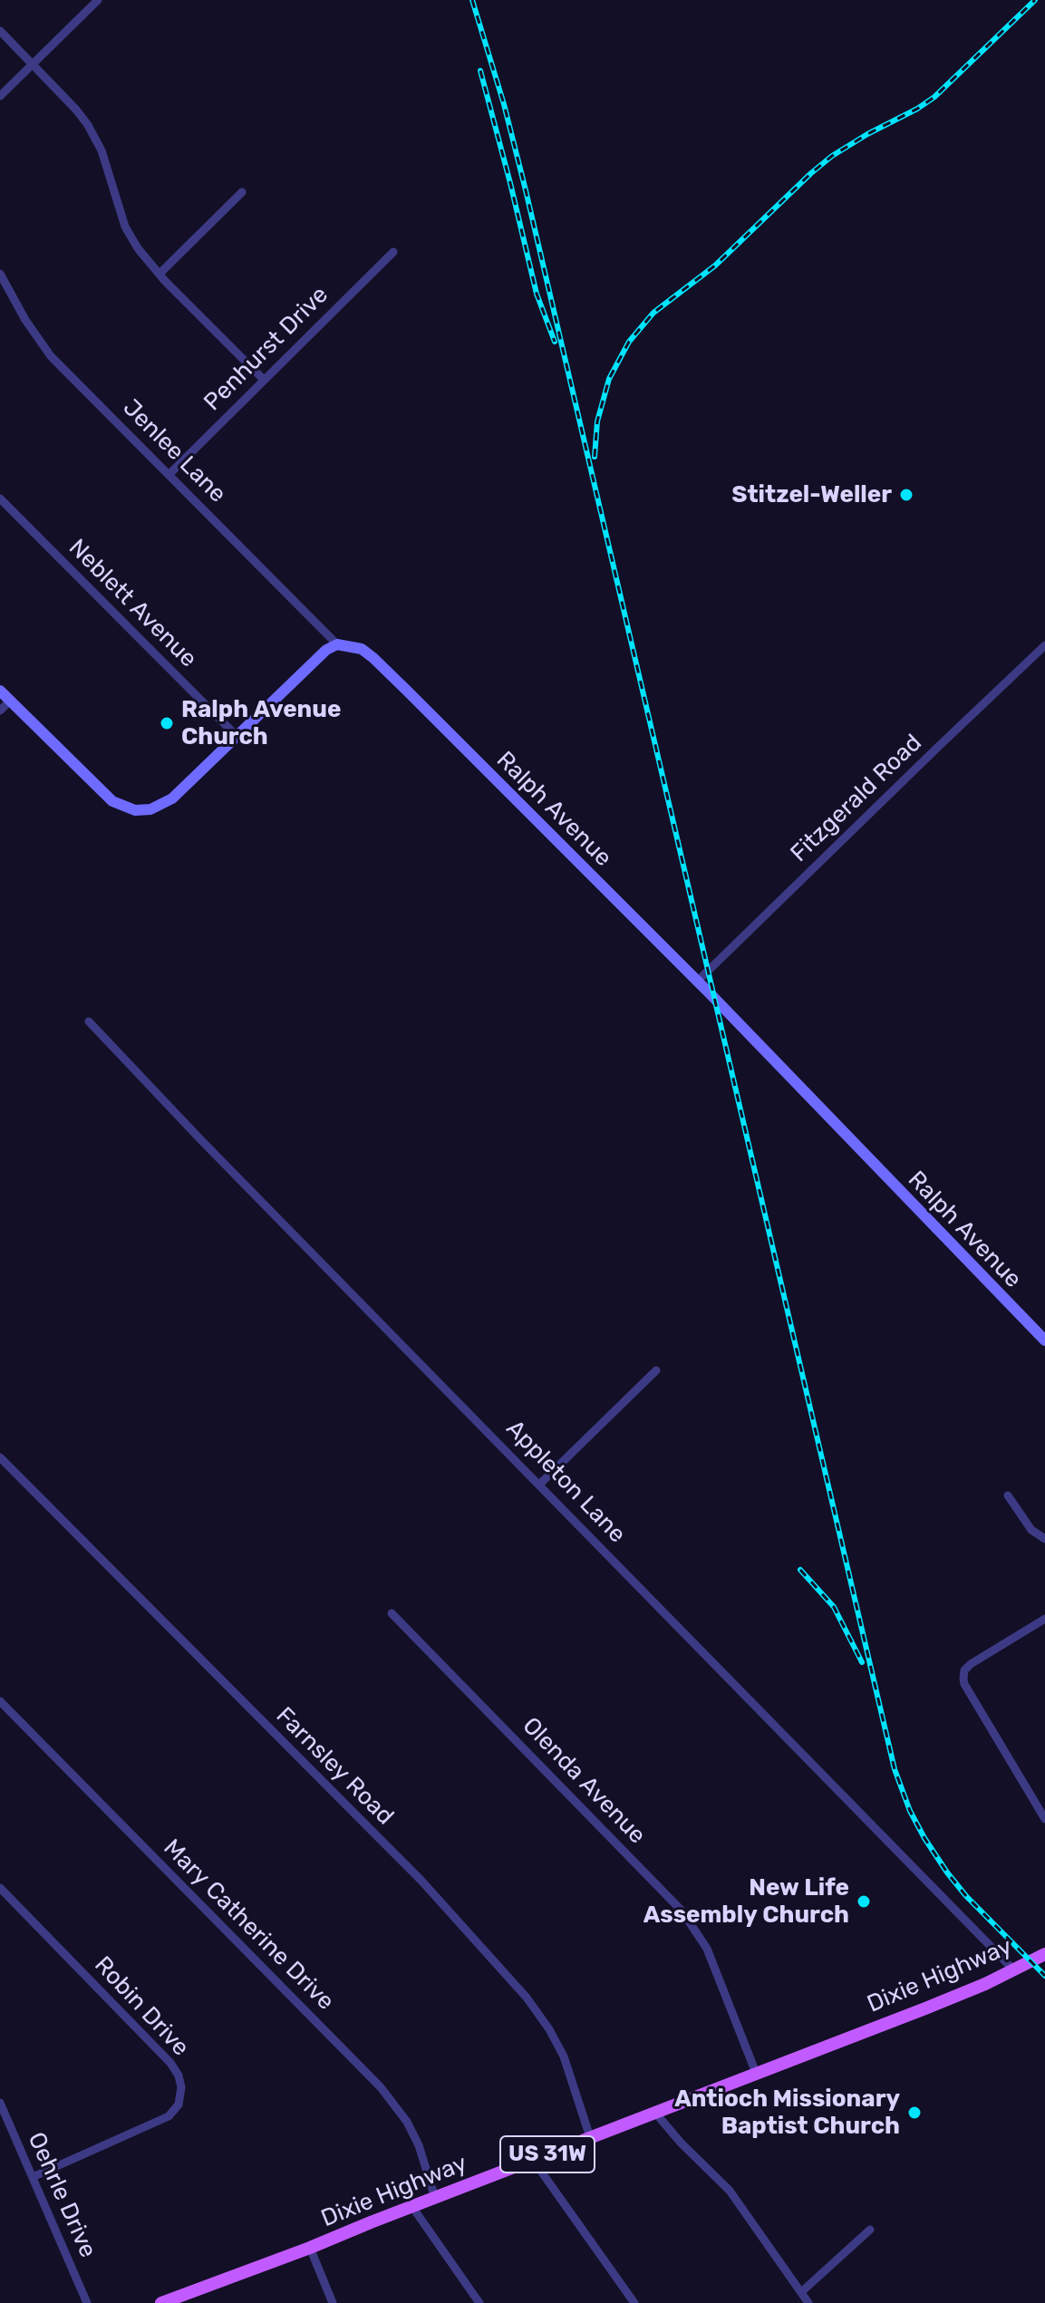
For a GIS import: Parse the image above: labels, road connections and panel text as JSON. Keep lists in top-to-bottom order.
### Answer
{
  "streets": {
    "main road": ["Dixie Highway", "US 31W"],
    "street": [
      "Penhurst Drive",
      "Jenlee Lane",
      "Neblett Avenue",
      "Fitzgerald Road",
      "Ralph Avenue",
      "Appleton Lane",
      "Farnsley Road",
      "Olenda Avenue",
      "Mary Catherine Drive",
      "Robin Drive",
      "Oehrle Drive"
    ]
  },
  "crossings": [
    ["Penhurst Drive", "Jenlee Lane"],
    ["Jenlee Lane", "Ralph Avenue"],
    ["Fitzgerald Road", "Ralph Avenue"],
    ["Appleton Lane", "Dixie Highway"],
    ["Farnsley Road", "Dixie Highway"],
    ["Olenda Avenue", "Dixie Highway"],
    ["Mary Catherine Drive", "Dixie Highway"],
    ["Robin Drive", "Oehrle Drive"]
  ],
  "places": [
    "Stitzel-Weller",
    "Ralph Avenue Church",
    "New Life Assembly Church",
    "Antioch Missionary Baptist Church"
  ]
}
